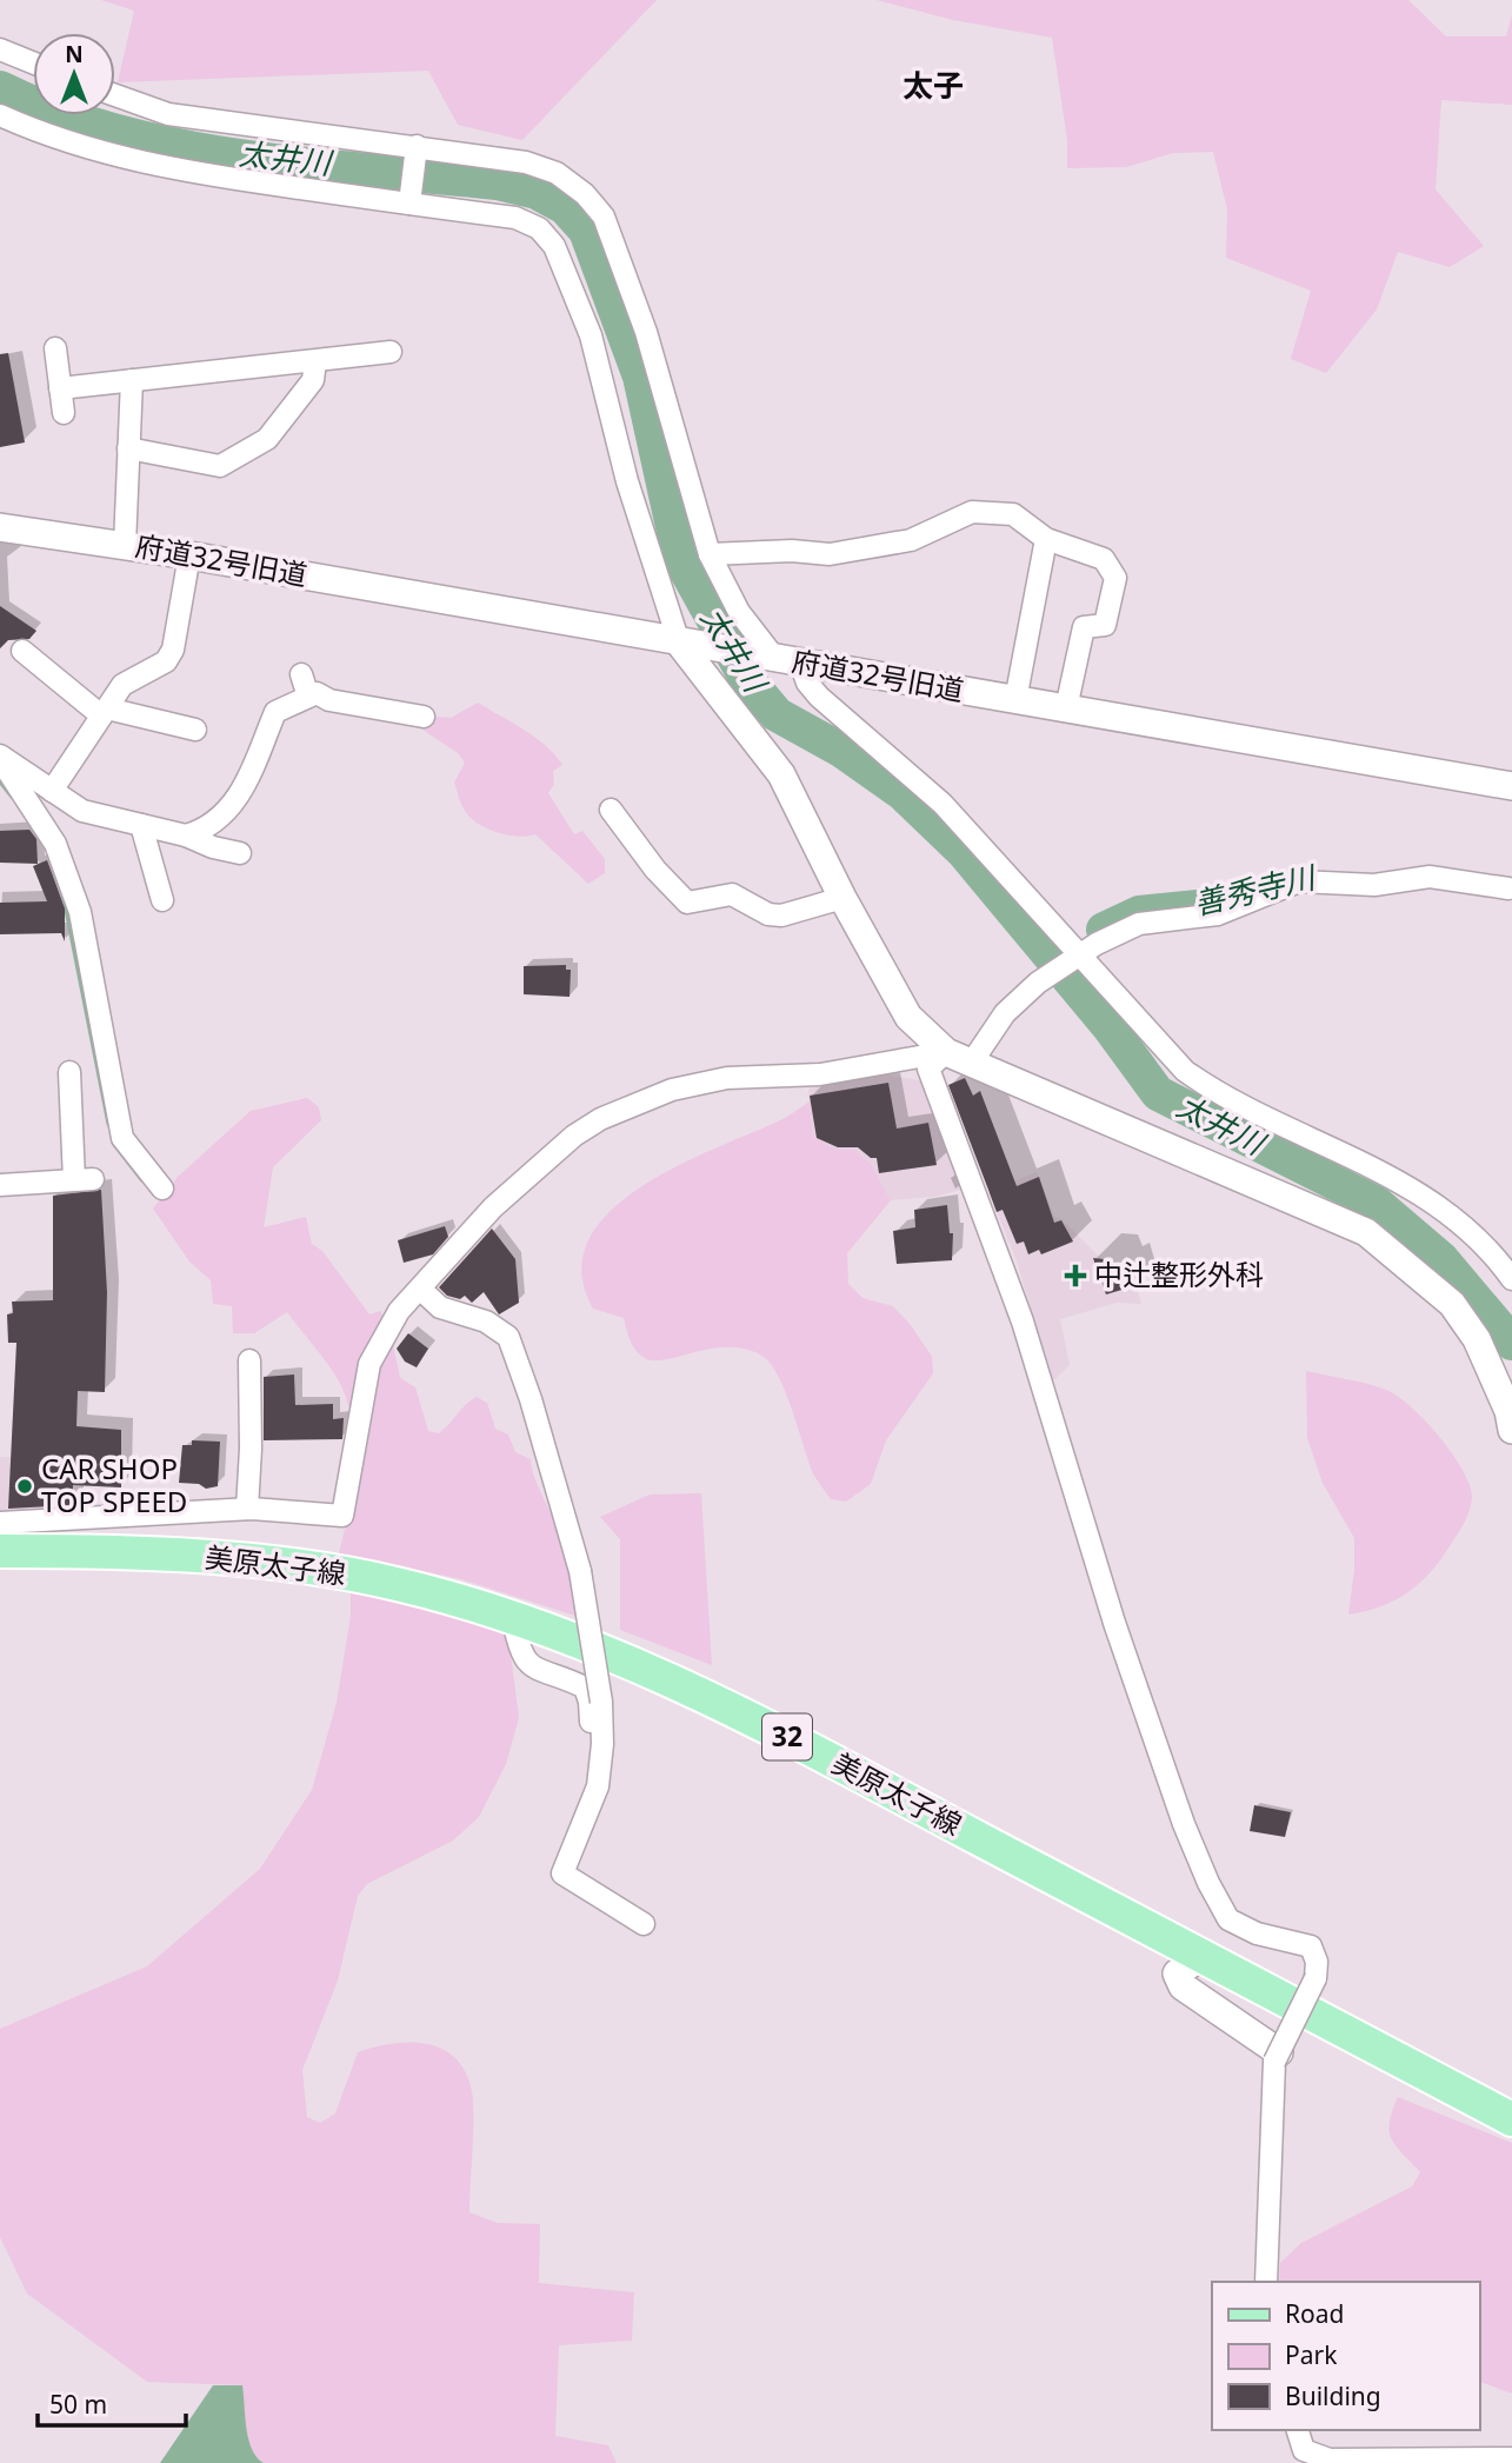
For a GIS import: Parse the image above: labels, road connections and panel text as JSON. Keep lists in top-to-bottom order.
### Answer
{
  "streets": {
    "main road": ["美原太子線", "32"],
    "street": ["府道32号旧道"]
  },
  "districts": ["太子"],
  "water": ["太井川", "善秀寺川"],
  "places": {
    "health": ["中辻整形外科"],
    "other": ["CAR SHOP TOP SPEED"]
  },
  "legend": ["Road", "Park", "Building"],
  "scale_bar": "50 m",
  "north": "top"
}
